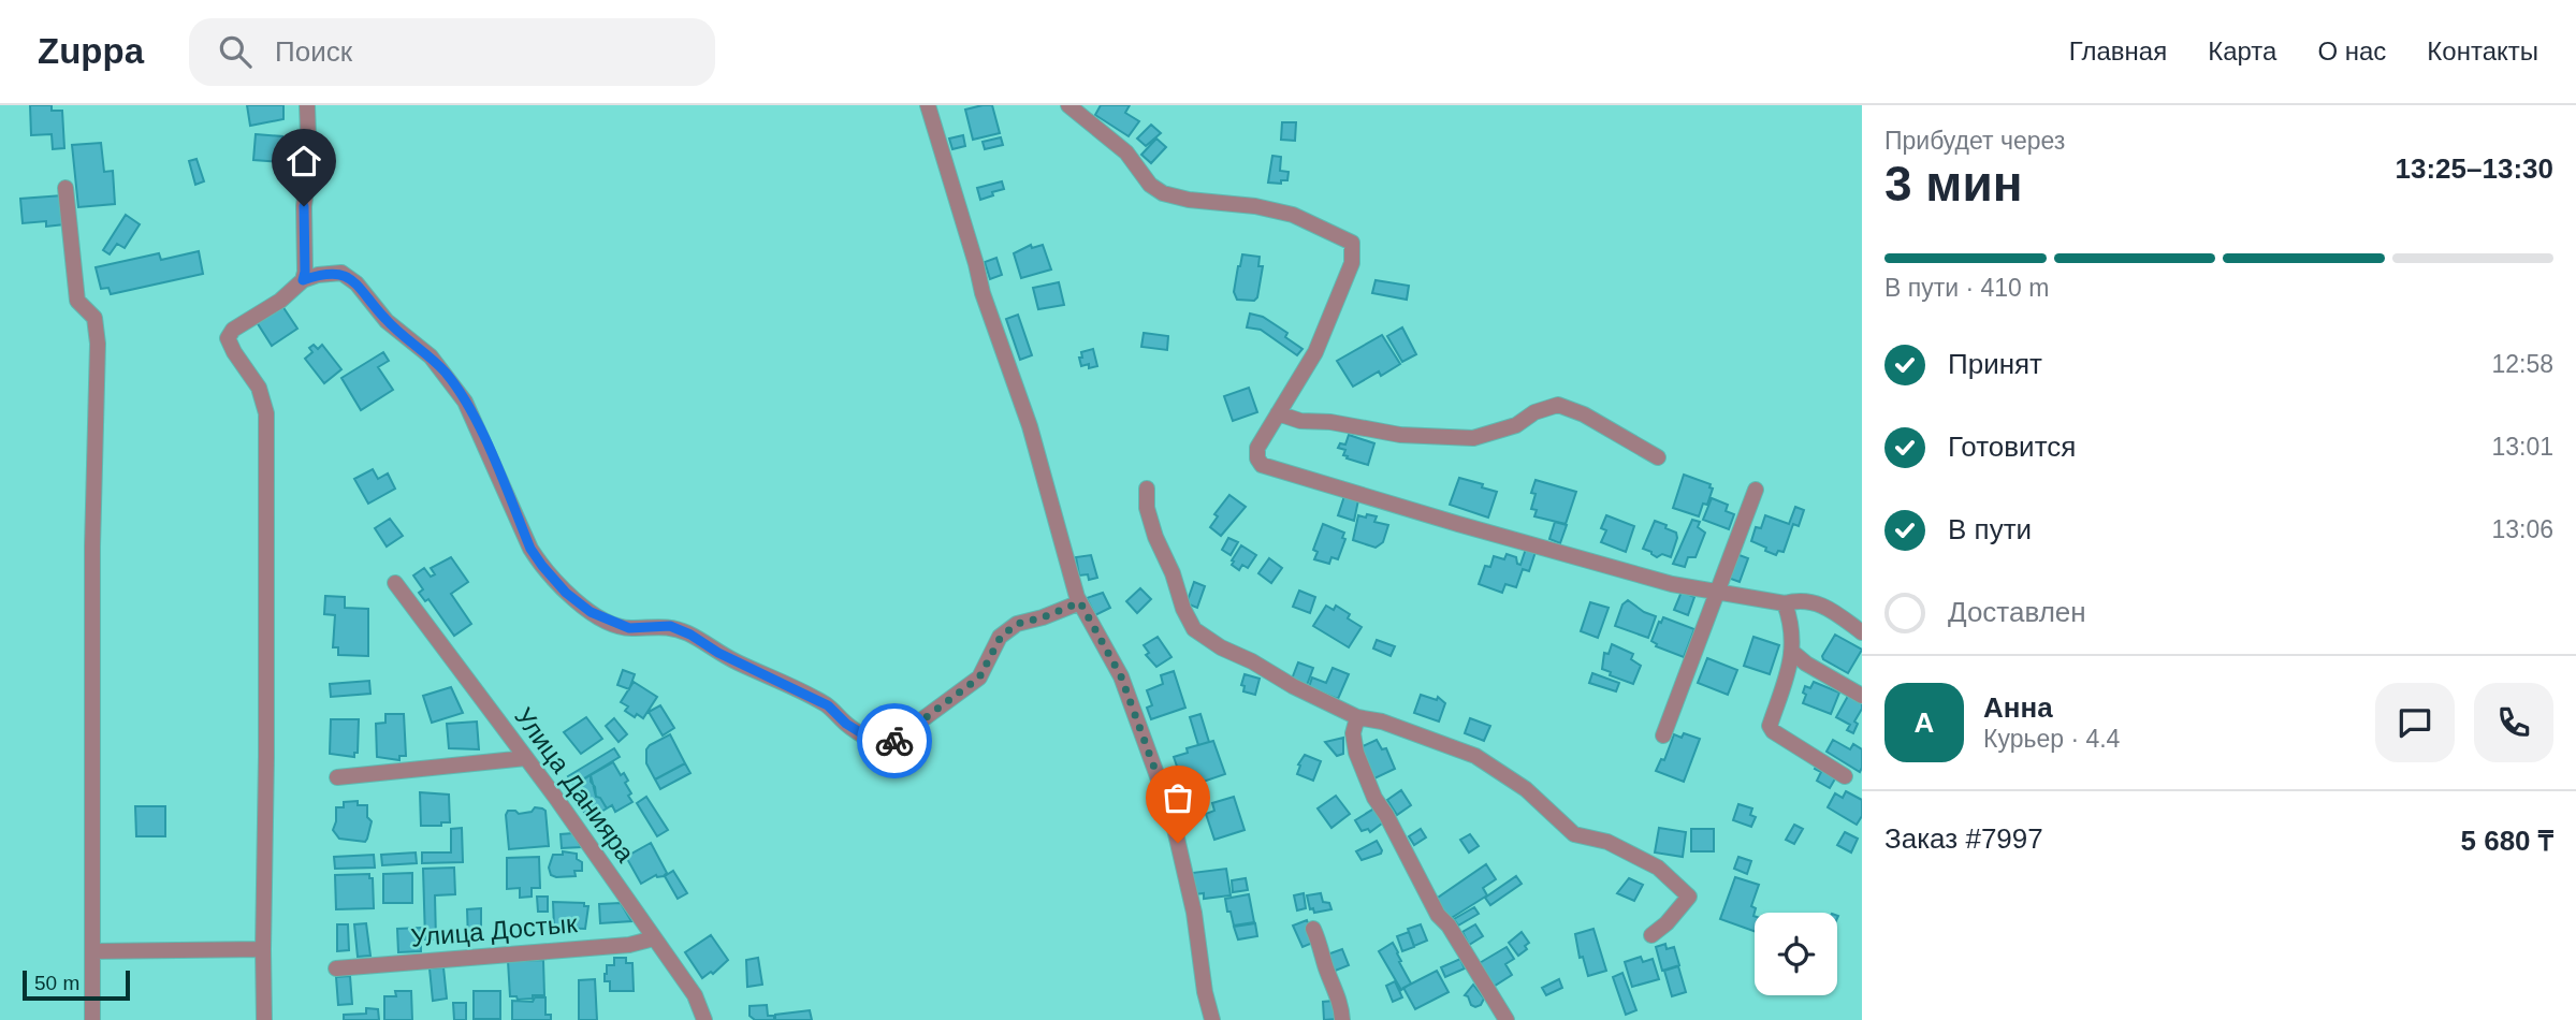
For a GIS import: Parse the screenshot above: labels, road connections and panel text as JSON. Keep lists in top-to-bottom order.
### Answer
{
  "streets": {
    "street": ["Улица Данияра", "Улица Достык"]
  },
  "crossings": [
    ["Улица Данияра", "Улица Достык"]
  ],
  "scale_bar": "50 m",
  "page": {
    "header": "Zuppa",
    "search": "Поиск",
    "nav": [
      "Главная",
      "Карта",
      "О нас",
      "Контакты"
    ],
    "heading": ["3 мин", "Прибудет через", "13:25–13:30"],
    "panel": [
      "Анна",
      "Курьер · 4.4",
      "Заказ #7997",
      "5 680 ₸"
    ],
    "bar": "В пути · 410 m",
    "list": [
      ["Принят", "12:58"],
      ["Готовится", "13:01"],
      ["В пути", "13:06"],
      "Доставлен"
    ],
    "round": "А",
    "scale": "50 m"
  }
}
